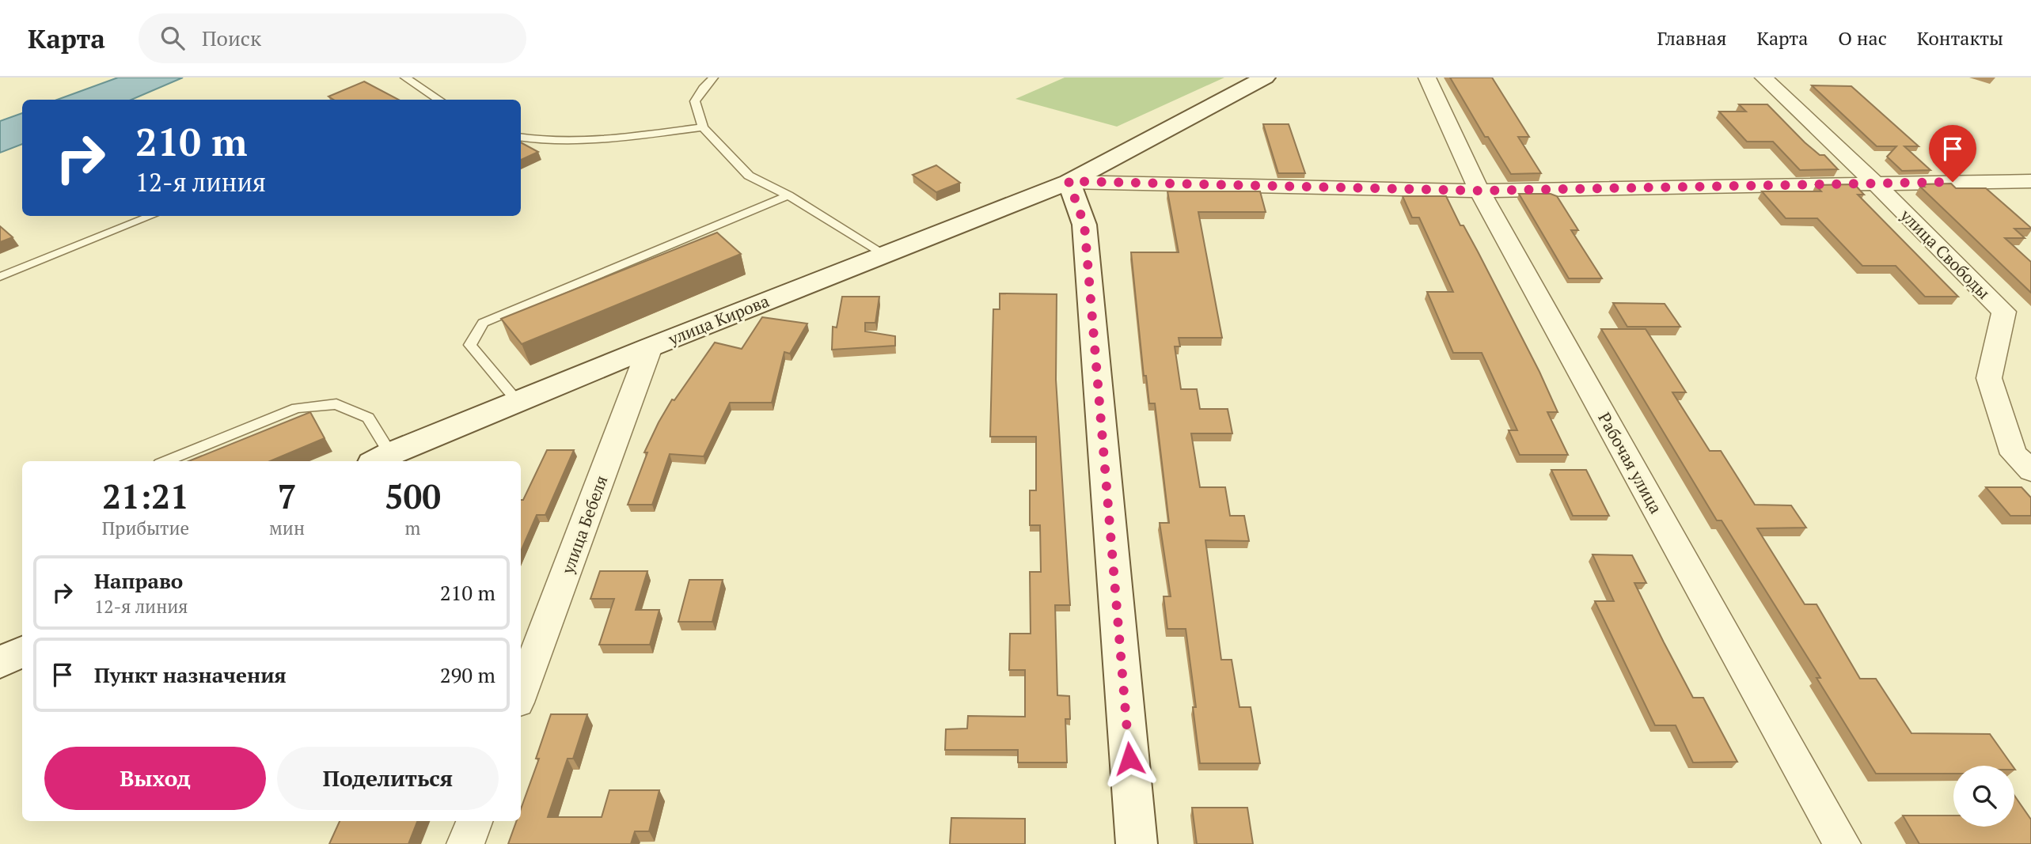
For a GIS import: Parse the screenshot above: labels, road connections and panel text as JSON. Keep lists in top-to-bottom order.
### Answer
{
  "streets": {
    "street": [
      "улица Свободы",
      "улица Кирова",
      "Рабочая улица",
      "улица Бебеля"
    ]
  },
  "crossings": [
    ["улица Кирова", "улица Бебеля"]
  ],
  "page": {
    "header": "Карта",
    "search": "Поиск",
    "nav": [
      "Главная",
      "Карта",
      "О нас",
      "Контакты"
    ],
    "turn": ["210 m", "12-я линия"],
    "eta": [
      "21:21",
      "Прибытие",
      "7",
      "мин",
      "500",
      "m"
    ],
    "list": [
      {
        "name": "Направо",
        "note": "12-я линия",
        "value": "210 m"
      },
      {
        "name": "Пункт назначения",
        "value": "290 m"
      }
    ],
    "buttons": ["Выход", "Поделиться"]
  }
}
